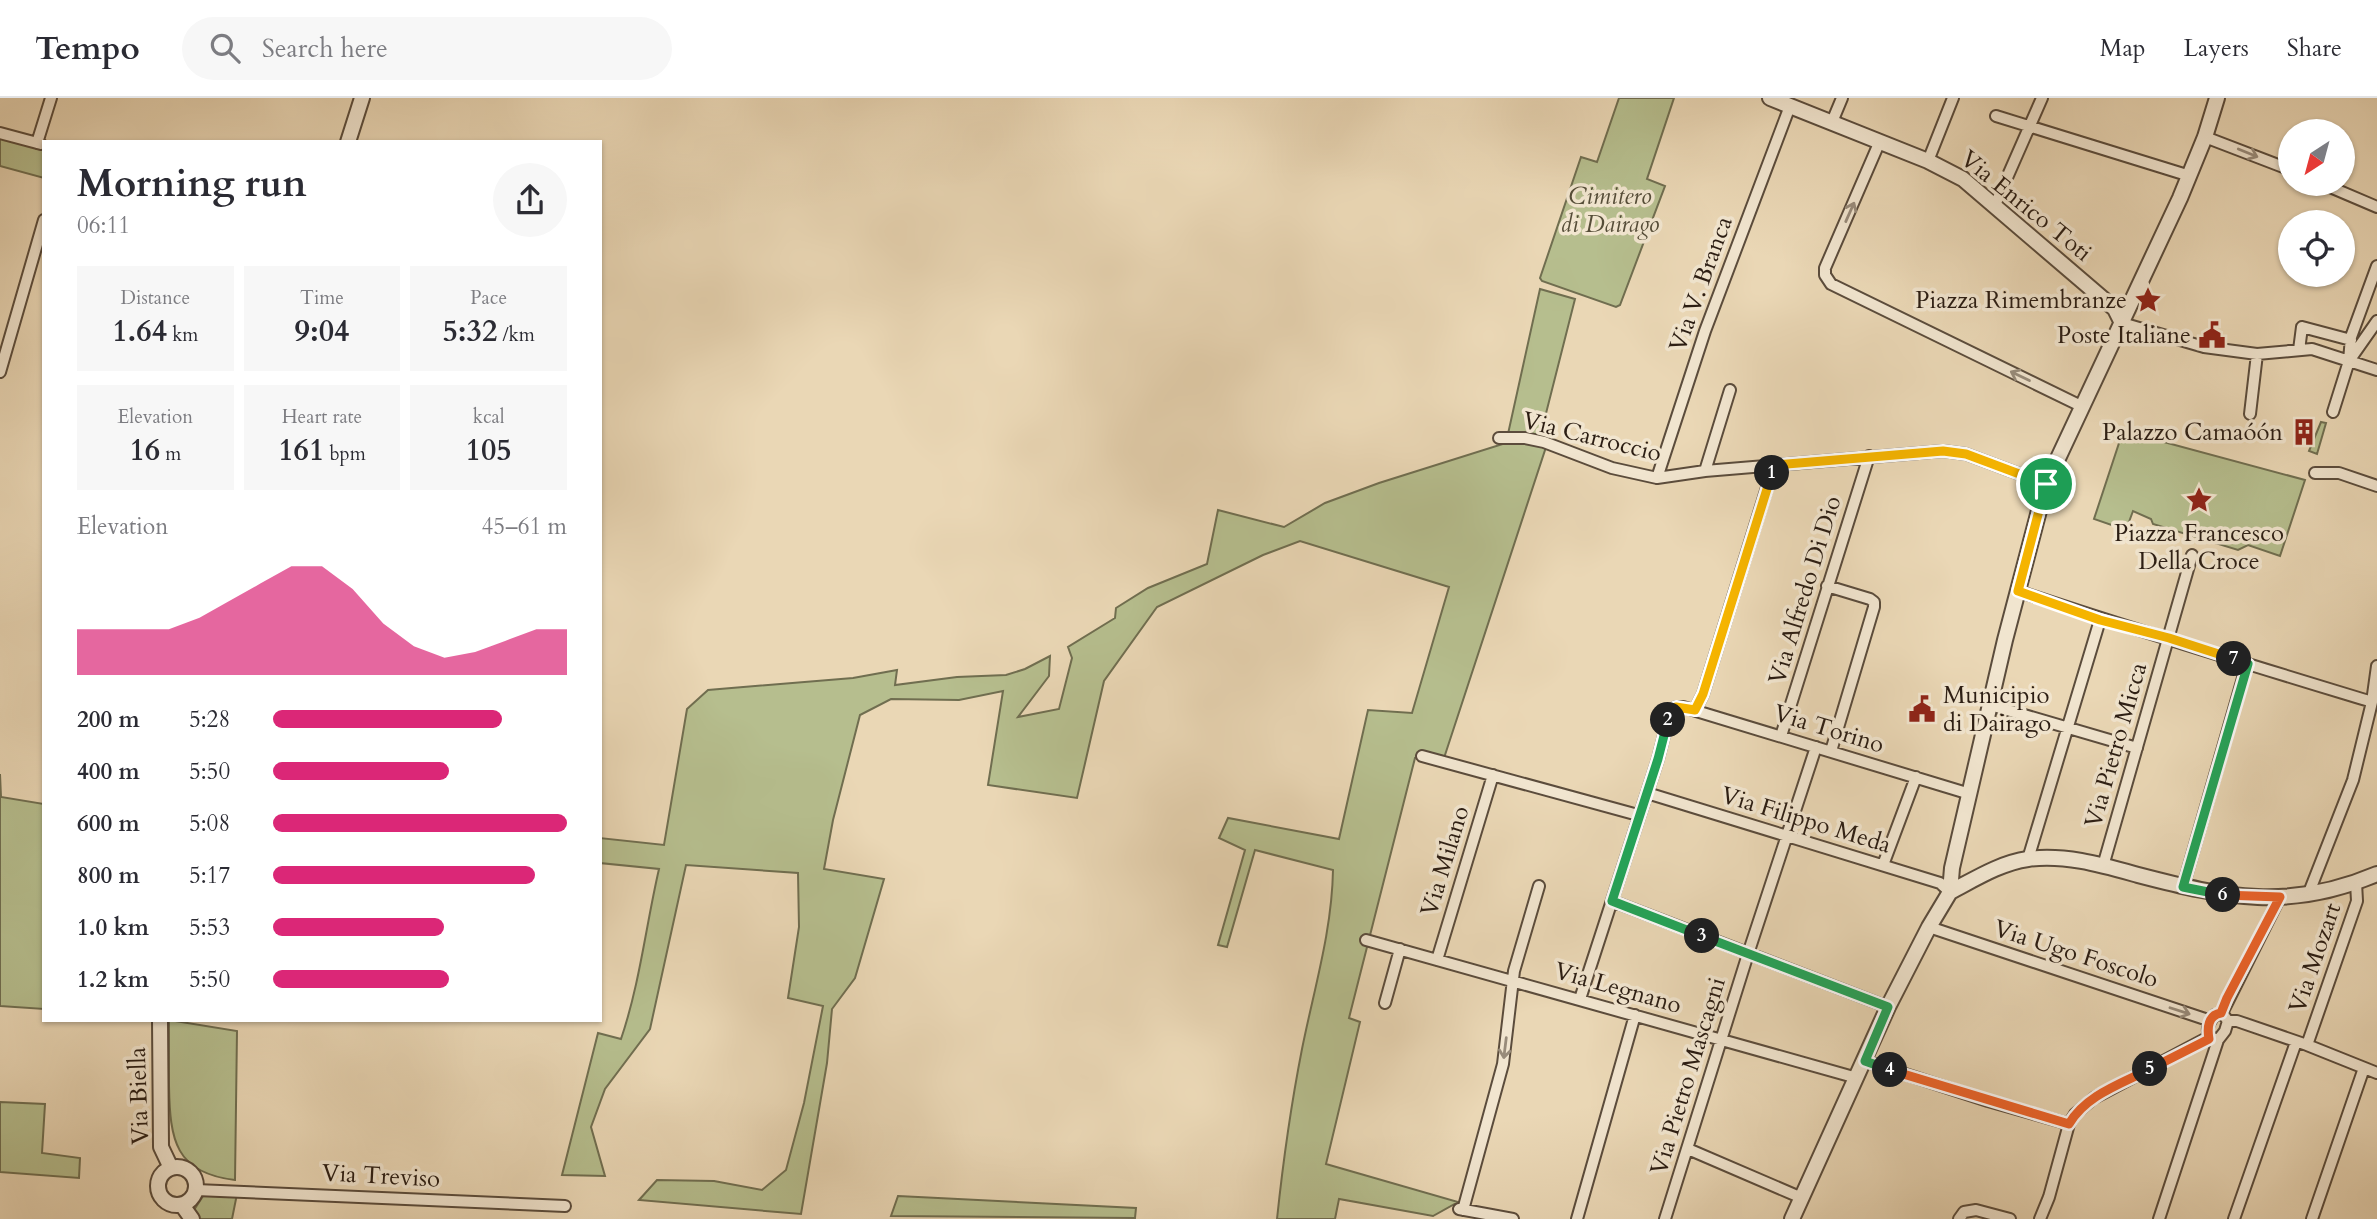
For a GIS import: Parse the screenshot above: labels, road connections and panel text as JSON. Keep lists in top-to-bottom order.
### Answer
{
  "streets": {
    "street": [
      "Via Enrico Toti",
      "Via V. Branca",
      "Via Carroccio",
      "Via Alfredo Di Dio",
      "Via Torino",
      "Via Pietro Micca",
      "Via Filippo Meda",
      "Via Milano",
      "Via Ugo Foscolo",
      "Via Mozart",
      "Via Legnano",
      "Via Pietro Mascagni",
      "Via Biella",
      "Via Treviso"
    ]
  },
  "crossings": [
    ["Via Enrico Toti", "Via V. Branca"],
    ["Via V. Branca", "Via Carroccio"],
    ["Via Carroccio", "Via Alfredo Di Dio"],
    ["Via Alfredo Di Dio", "Via Torino"],
    ["Via Torino", "Via Filippo Meda"],
    ["Via Torino", "Via Pietro Mascagni"],
    ["Via Filippo Meda", "Via Pietro Mascagni"],
    ["Via Milano", "Via Legnano"],
    ["Via Legnano", "Via Pietro Mascagni"],
    ["Via Biella", "Via Treviso"]
  ],
  "one_way": ["Via Ugo Foscolo"],
  "parks": ["Cimitero di Dairago"],
  "places": {
    "place": ["Piazza Rimembranze", "Piazza Francesco Della Croce"],
    "public building": ["Poste Italiane", "Municipio di Dairago"],
    "building": ["Palazzo Camaóón"]
  },
  "north": "bottom left",
  "page": {
    "header": "Tempo",
    "search": "Search here",
    "nav": ["Map", "Layers", "Share"],
    "heading": ["Morning run", "06:11"],
    "stats": [
      ["Distance", "1.64 km"],
      ["Time", "9:04"],
      ["Pace", "5:32 /km"],
      ["Elevation", "16 m"],
      ["Heart rate", "161 bpm"],
      ["kcal", "105"]
    ],
    "pins": [
      "1",
      "7",
      "2",
      "6",
      "3",
      "5",
      "4"
    ],
    "chart": ["Elevation", "45–61 m"],
    "list": [
      {
        "name": "200 m",
        "note": "5:28"
      },
      {
        "name": "400 m",
        "note": "5:50"
      },
      {
        "name": "600 m",
        "note": "5:08"
      },
      {
        "name": "800 m",
        "note": "5:17"
      },
      {
        "name": "1.0 km",
        "note": "5:53"
      },
      {
        "name": "1.2 km",
        "note": "5:50"
      }
    ]
  }
}
